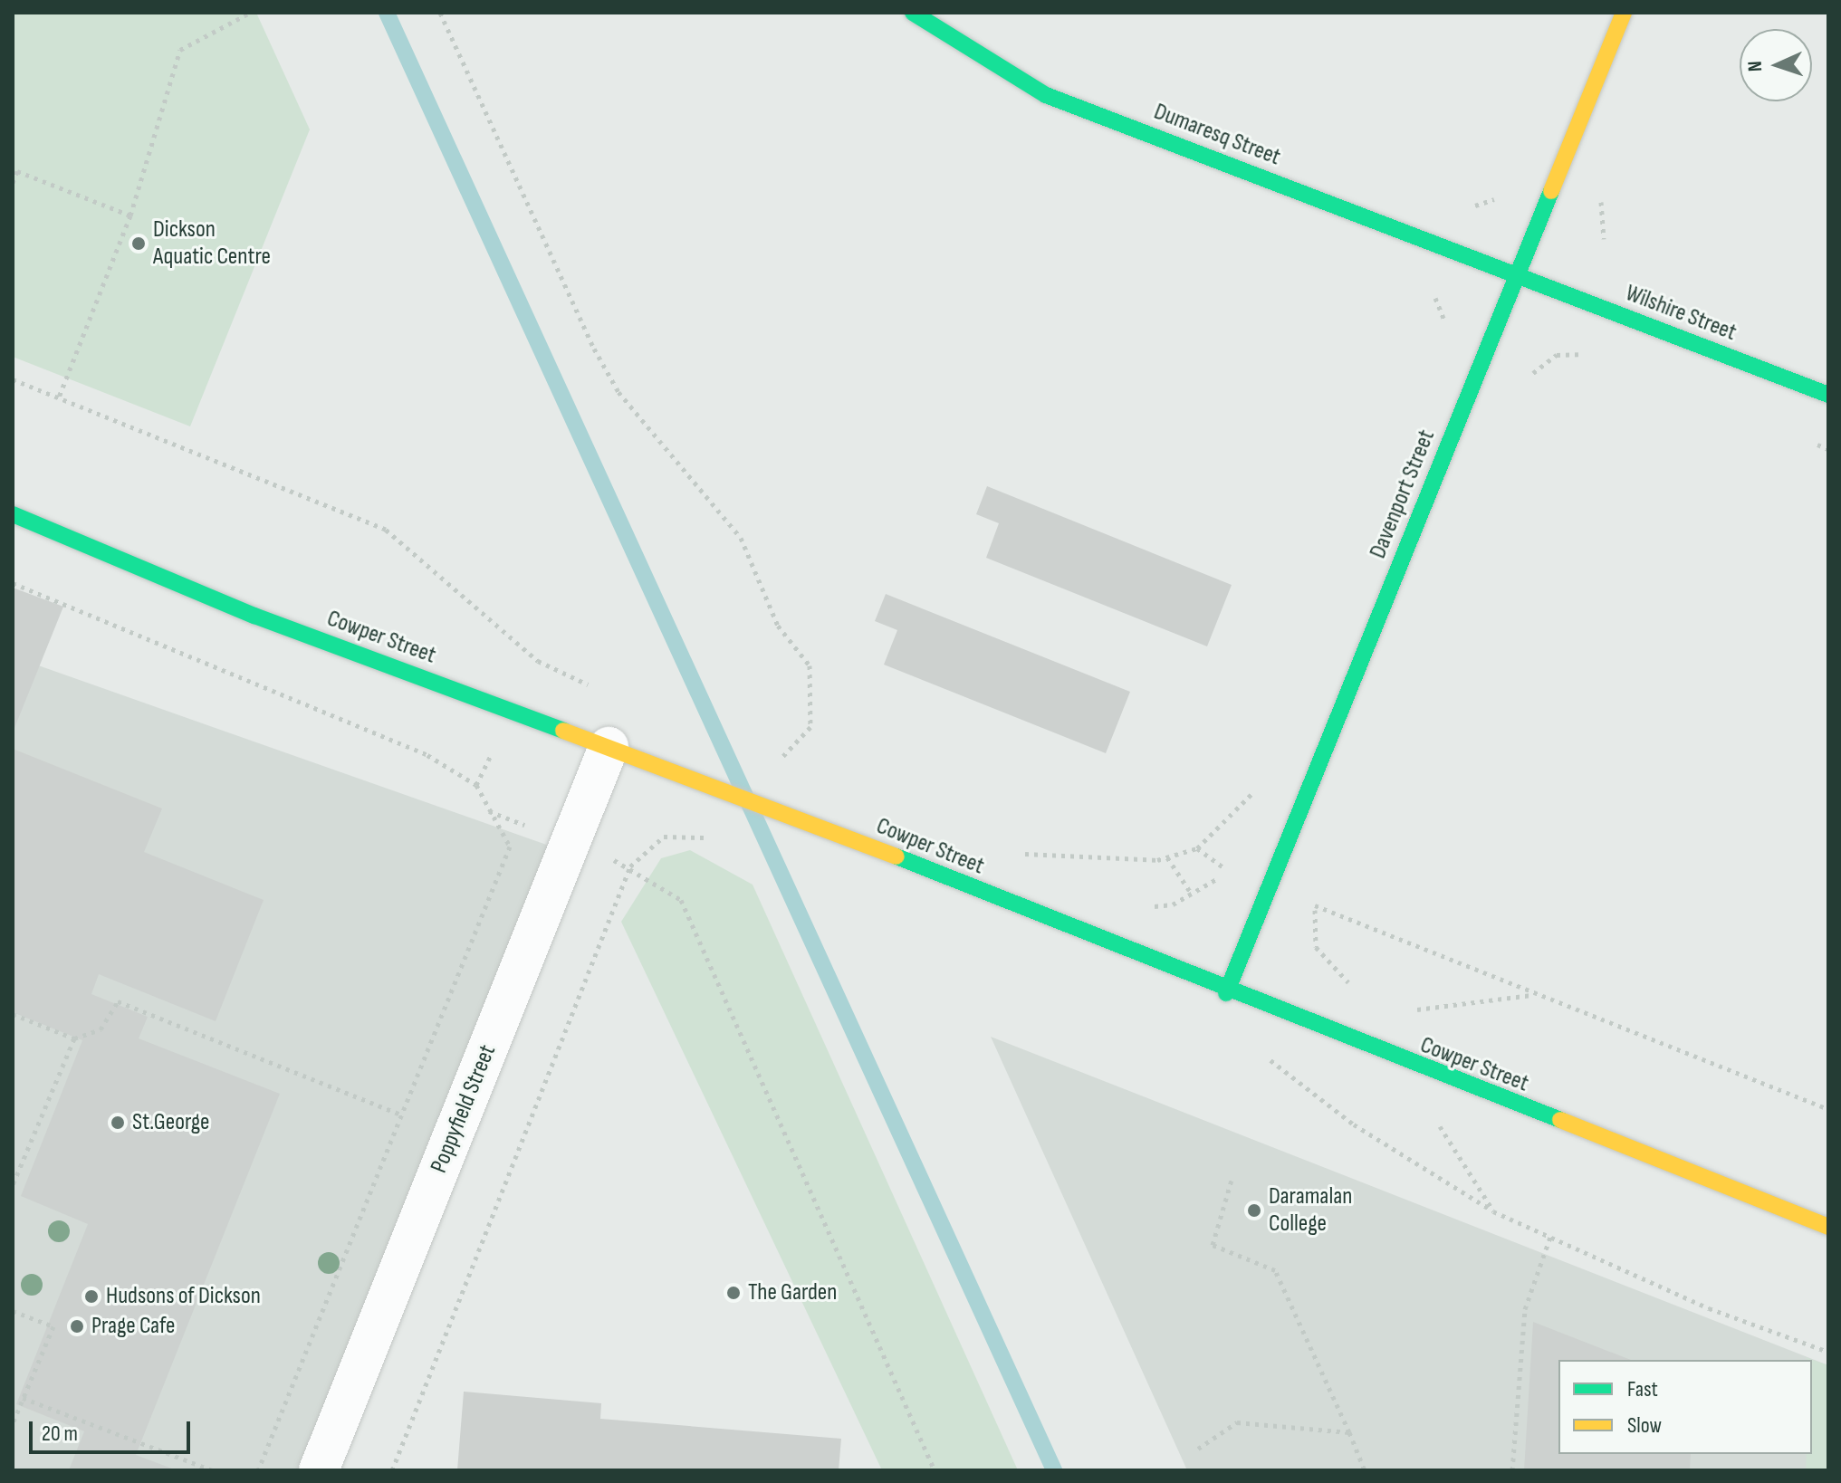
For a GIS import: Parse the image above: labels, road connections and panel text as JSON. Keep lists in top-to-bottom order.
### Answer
{
  "streets": {
    "street": [
      "Dumaresq Street",
      "Wilshire Street",
      "Davenport Street",
      "Cowper Street",
      "Poppyfield Street"
    ]
  },
  "crossings": [
    ["Dumaresq Street", "Wilshire Street"],
    ["Dumaresq Street", "Davenport Street"],
    ["Wilshire Street", "Davenport Street"],
    ["Davenport Street", "Cowper Street"],
    ["Cowper Street", "Poppyfield Street"]
  ],
  "places": [
    "Dickson Aquatic Centre",
    "St.George",
    "Daramalan College",
    "The Garden",
    "Hudsons of Dickson",
    "Prage Cafe"
  ],
  "legend": ["Fast", "Slow"],
  "scale_bar": "20 m",
  "north": "left"
}
